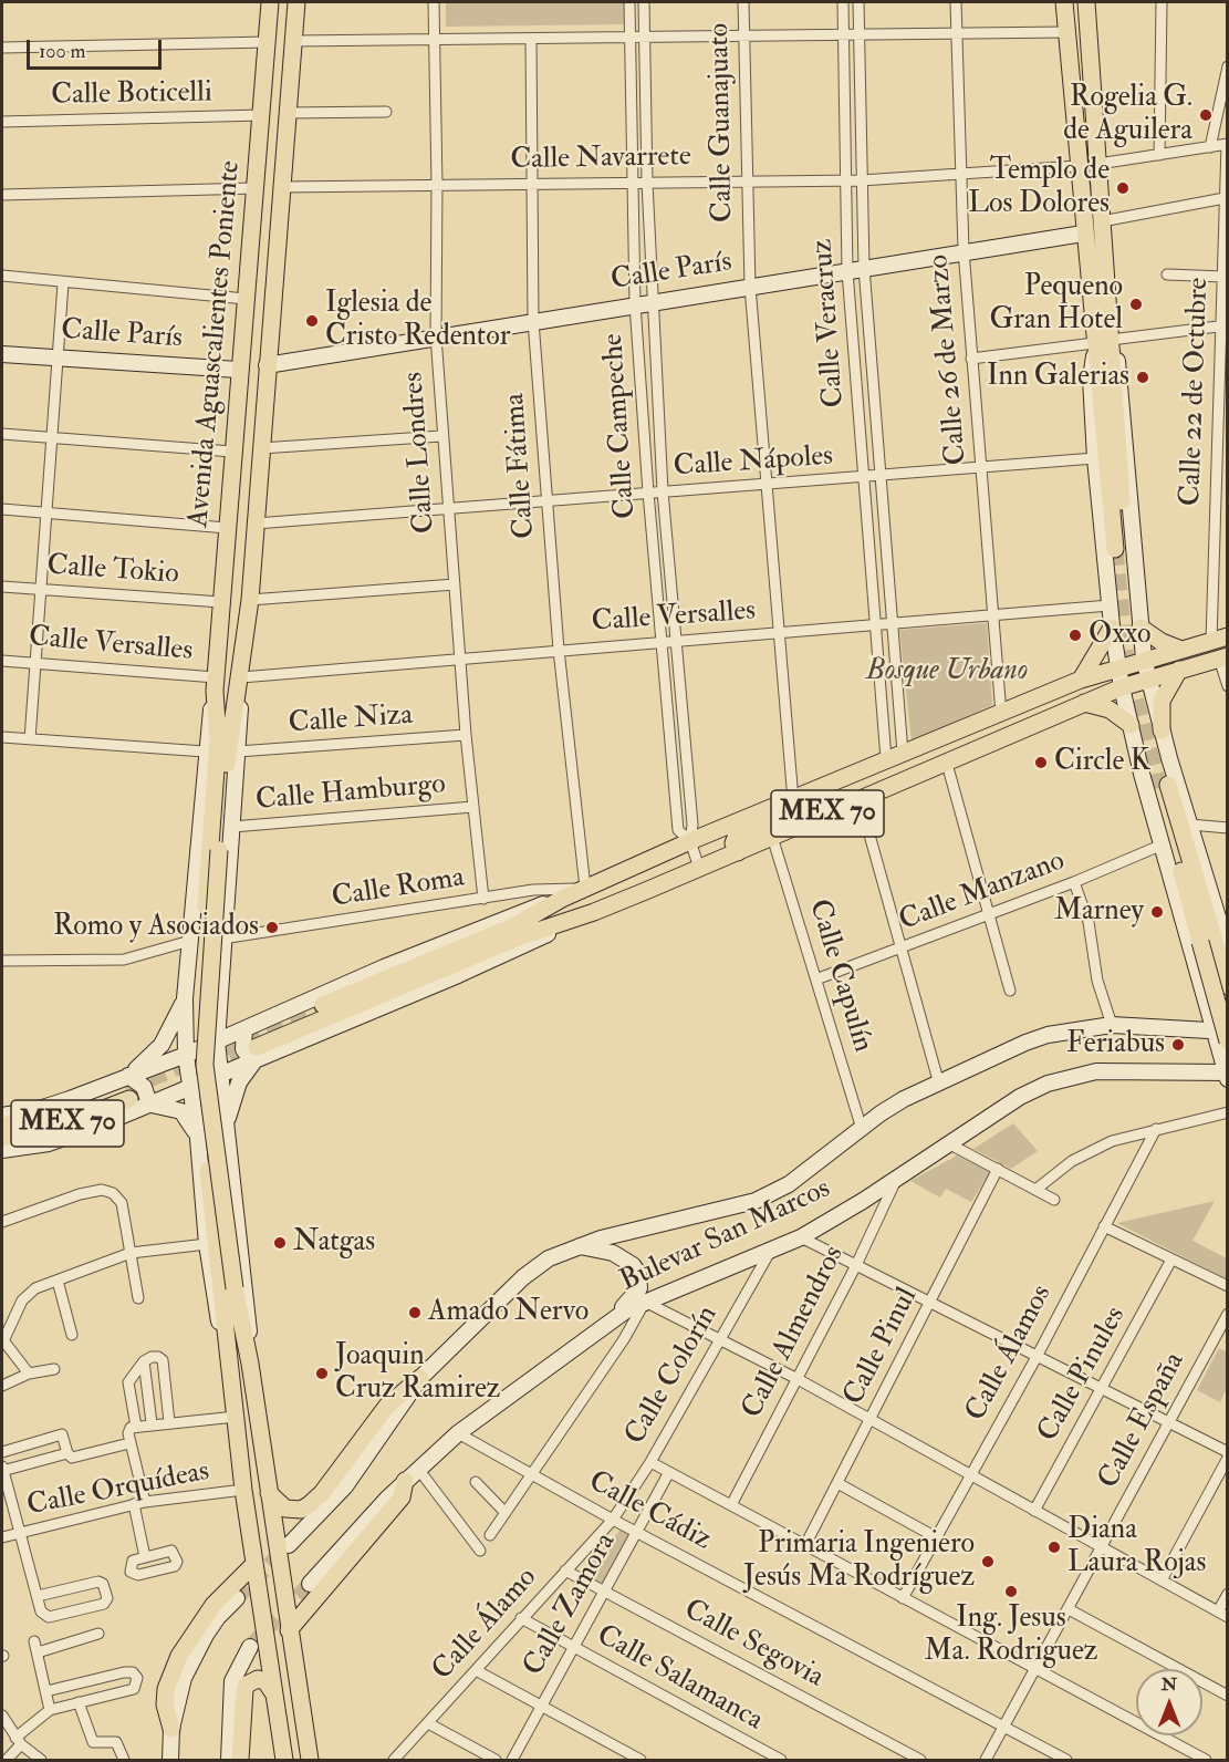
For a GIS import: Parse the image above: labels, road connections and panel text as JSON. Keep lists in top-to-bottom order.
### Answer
{
  "streets": {
    "main road": ["Avenida Aguascalientes Poniente", "MEX 70"],
    "street": [
      "Calle Boticelli",
      "Calle Guanajuato",
      "Calle Navarrete",
      "Calle París",
      "Calle Veracruz",
      "Calle 26 de Marzo",
      "Calle 22 de Octubre",
      "Calle Campeche",
      "Calle Londres",
      "Calle Nápoles",
      "Calle Fátima",
      "Calle Tokio",
      "Calle Versalles",
      "Calle Niza",
      "Calle Hamburgo",
      "Calle Roma",
      "Calle Manzano",
      "Calle Capulín",
      "Bulevar San Marcos",
      "Calle Almendros",
      "Calle Pinul",
      "Calle Álamos",
      "Calle Pinules",
      "Calle Colorín",
      "Calle España",
      "Calle Orquídeas",
      "Calle Cádiz",
      "Calle Zamora",
      "Calle Álamo",
      "Calle Segovia",
      "Calle Salamanca"
    ]
  },
  "crossings": [
    ["Calle Boticelli", "Avenida Aguascalientes Poniente"],
    ["Calle Guanajuato", "Calle Navarrete"],
    ["Calle Guanajuato", "Calle París"],
    ["Calle Guanajuato", "Calle Nápoles"],
    ["Calle Guanajuato", "Calle Versalles"],
    ["Calle Guanajuato", "MEX 70"],
    ["Calle Navarrete", "Calle Veracruz"],
    ["Calle Navarrete", "Avenida Aguascalientes Poniente"],
    ["Calle Navarrete", "Calle 26 de Marzo"],
    ["Calle Navarrete", "Calle Campeche"],
    ["Calle Navarrete", "Calle Londres"],
    ["Calle Navarrete", "Calle Fátima"],
    ["Calle París", "Calle Veracruz"],
    ["Calle París", "Avenida Aguascalientes Poniente"],
    ["Calle París", "Calle 26 de Marzo"],
    ["Calle París", "Calle Campeche"],
    ["Calle París", "Calle Londres"],
    ["Calle París", "Calle Fátima"],
    ["Calle Veracruz", "Calle Nápoles"],
    ["Calle Veracruz", "Calle Versalles"],
    ["Calle Veracruz", "MEX 70"],
    ["Avenida Aguascalientes Poniente", "Calle Nápoles"],
    ["Avenida Aguascalientes Poniente", "Calle Tokio"],
    ["Avenida Aguascalientes Poniente", "Calle Versalles"],
    ["Avenida Aguascalientes Poniente", "Calle Niza"],
    ["Avenida Aguascalientes Poniente", "Calle Hamburgo"],
    ["Avenida Aguascalientes Poniente", "MEX 70"],
    ["Avenida Aguascalientes Poniente", "Calle Roma"],
    ["Avenida Aguascalientes Poniente", "Calle Orquídeas"],
    ["Calle 26 de Marzo", "Calle Nápoles"],
    ["Calle 26 de Marzo", "Calle Versalles"],
    ["Calle 26 de Marzo", "MEX 70"],
    ["Calle 22 de Octubre", "MEX 70"],
    ["Calle Campeche", "Calle Nápoles"],
    ["Calle Campeche", "Calle Versalles"],
    ["Calle Campeche", "MEX 70"],
    ["Calle Londres", "Calle Nápoles"],
    ["Calle Londres", "Calle Versalles"],
    ["Calle Londres", "Calle Niza"],
    ["Calle Londres", "Calle Hamburgo"],
    ["Calle Londres", "Calle Roma"],
    ["Calle Nápoles", "Calle Fátima"],
    ["Calle Fátima", "Calle Versalles"],
    ["Calle Fátima", "MEX 70"],
    ["Calle Fátima", "Calle Roma"],
    ["MEX 70", "Calle Roma"],
    ["MEX 70", "Calle Capulín"],
    ["Calle Manzano", "Calle Capulín"],
    ["Calle Capulín", "Bulevar San Marcos"],
    ["Bulevar San Marcos", "Calle Almendros"],
    ["Bulevar San Marcos", "Calle Colorín"],
    ["Bulevar San Marcos", "Calle Cádiz"],
    ["Calle Colorín", "Calle Cádiz"],
    ["Calle Colorín", "Calle Álamo"],
    ["Calle España", "Calle Cádiz"],
    ["Calle Cádiz", "Calle Zamora"],
    ["Calle Cádiz", "Calle Álamo"],
    ["Calle Zamora", "Calle Segovia"],
    ["Calle Zamora", "Calle Salamanca"],
    ["Calle Álamo", "Calle Segovia"],
    ["Calle Álamo", "Calle Salamanca"]
  ],
  "parks": ["Bosque Urbano"],
  "places": [
    "Rogelia G. de Aguilera",
    "Templo de Los Dolores",
    "Pequeno Gran Hotel",
    "Iglesia de Cristo Redentor",
    "Inn Galerias",
    "Oxxo",
    "Circle K",
    "Marney",
    "Romo y Asociados",
    "Feriabus",
    "Natgas",
    "Amado Nervo",
    "Joaquin Cruz Ramirez",
    "Diana Laura Rojas",
    "Primaria Ingeniero Jesús Ma Rodríguez",
    "Ing. Jesus Ma. Rodriguez"
  ],
  "scale_bar": "100 m",
  "north": "top"
}
